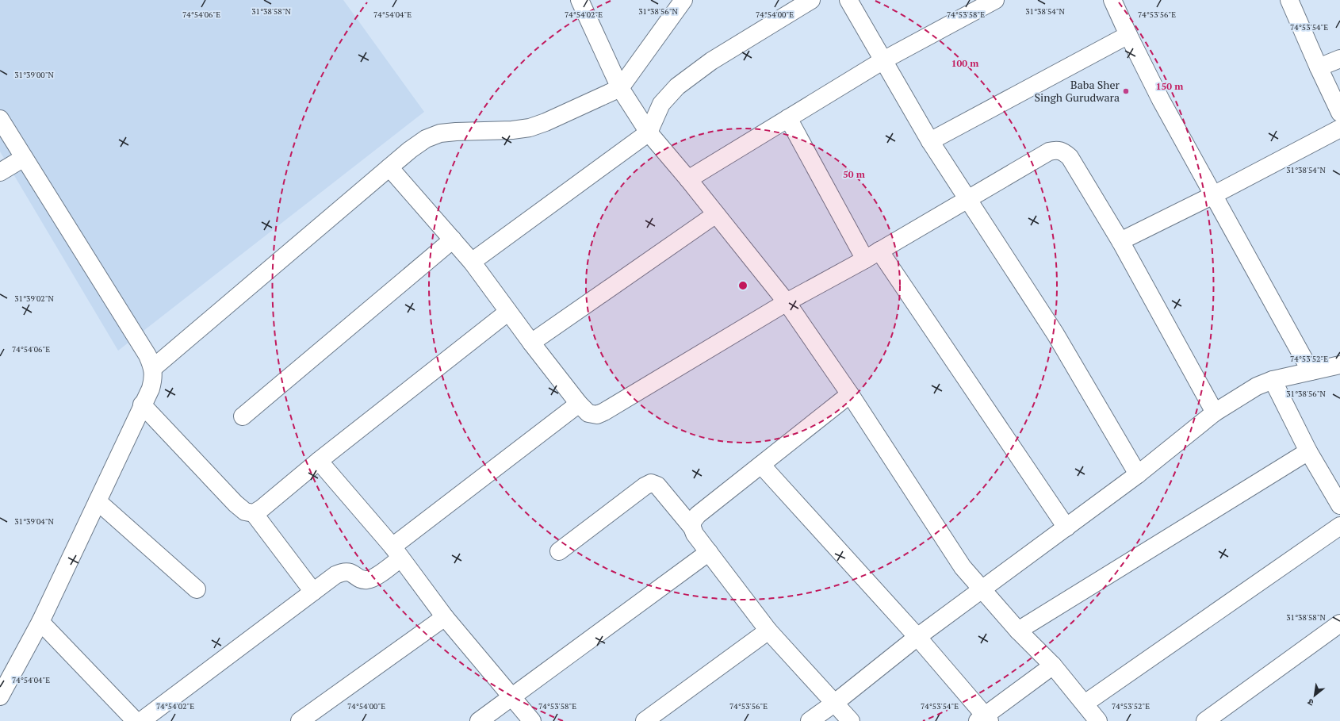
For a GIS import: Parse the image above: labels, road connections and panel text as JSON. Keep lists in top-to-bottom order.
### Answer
{
  "places": ["Baba Sher Singh Gurudwara"],
  "north": "bottom left",
  "coordinates": [
    "31°38'58\"N",
    "31°38'56\"N",
    "31°38'54\"N",
    "74°54'06\"E",
    "74°54'04\"E",
    "74°54'02\"E",
    "74°54'00\"E",
    "74°53'58\"E",
    "74°53'56\"E",
    "74°53'54\"E",
    "31°39'00\"N",
    "31°39'02\"N",
    "74°53'52\"E",
    "31°39'04\"N"
  ],
  "rings": ["100 m", "150 m", "50 m"]
}
